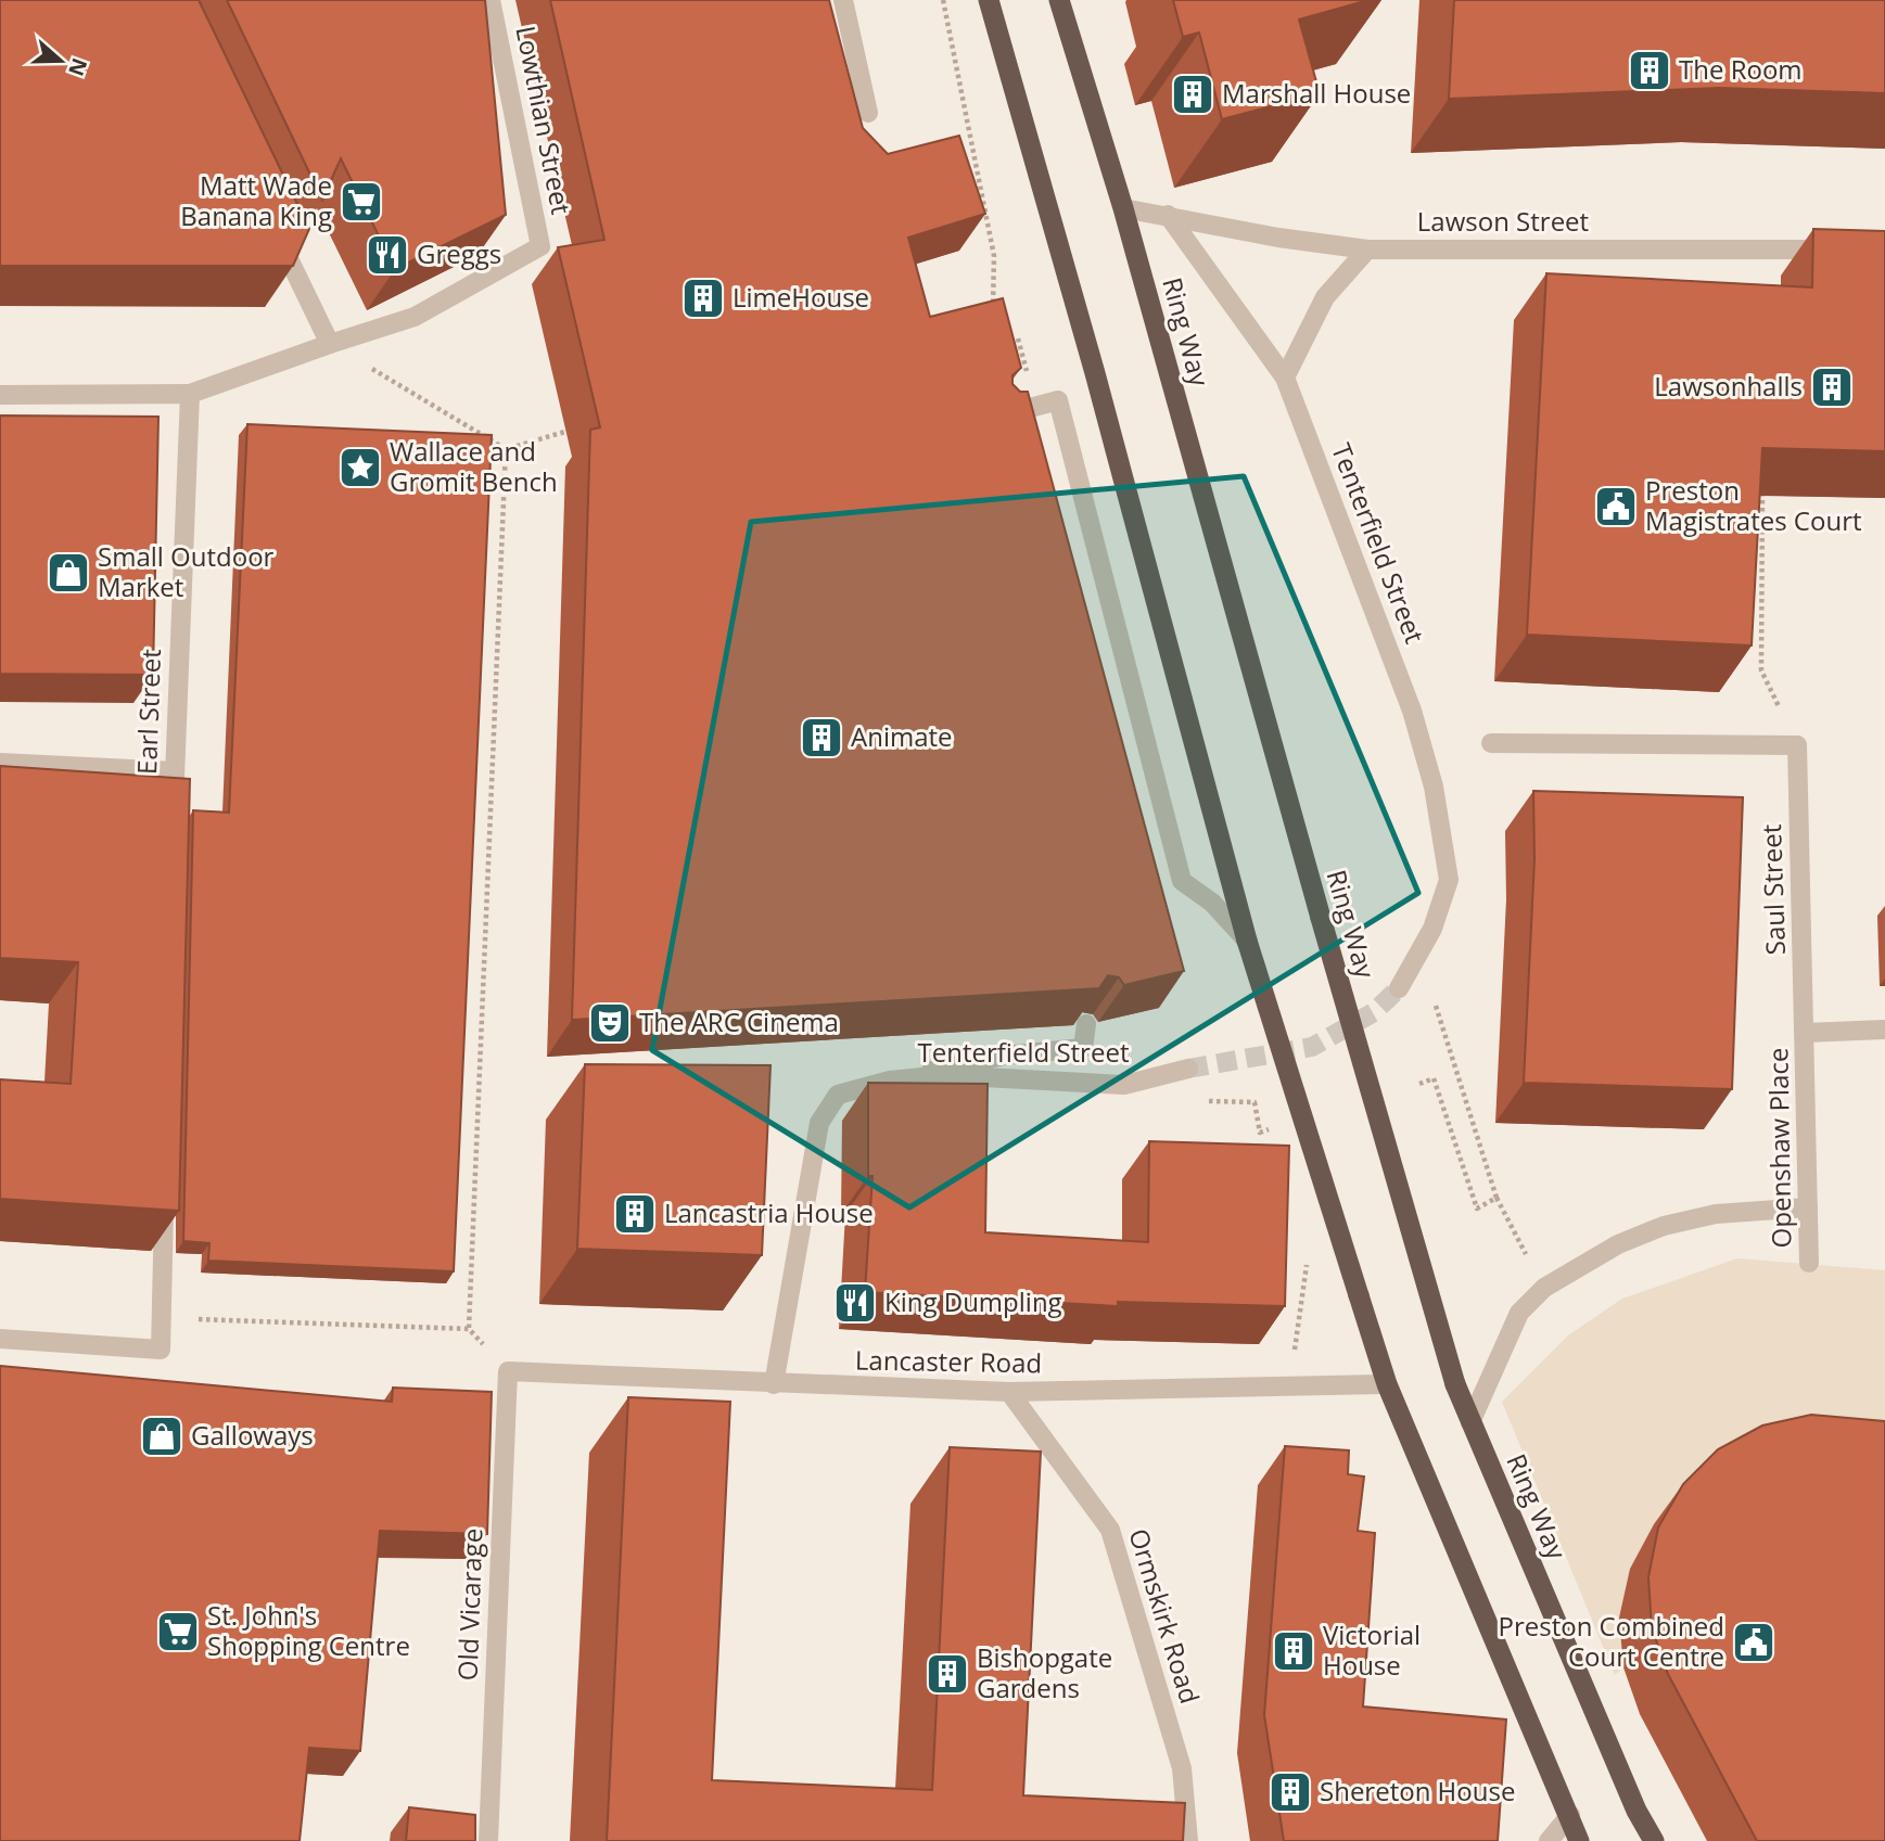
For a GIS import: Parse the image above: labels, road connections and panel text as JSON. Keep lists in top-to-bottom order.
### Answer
{
  "streets": {
    "highway": ["Ring Way"],
    "street": [
      "Lowthian Street",
      "Lawson Street",
      "Tenterfield Street",
      "Earl Street",
      "Saul Street",
      "Openshaw Place",
      "Lancaster Road",
      "Old Vicarage",
      "Ormskirk Road"
    ]
  },
  "crossings": [
    ["Lawson Street", "Ring Way"],
    ["Lawson Street", "Tenterfield Street"],
    ["Tenterfield Street", "Lancaster Road"],
    ["Saul Street", "Openshaw Place"],
    ["Lancaster Road", "Old Vicarage"],
    ["Lancaster Road", "Ormskirk Road"]
  ],
  "places": {
    "building": [
      "The Room",
      "Marshall House",
      "LimeHouse",
      "Lawsonhalls",
      "Animate",
      "Lancastria House",
      "Victorial House",
      "Bishopgate Gardens",
      "Shereton House"
    ],
    "supermarket": ["Matt Wade Banana King", "St. John's Shopping Centre"],
    "restaurant": ["Greggs", "King Dumpling"],
    "place": ["Wallace and Gromit Bench"],
    "public building": ["Preston Magistrates Court", "Preston Combined Court Centre"],
    "shop": ["Small Outdoor Market", "Galloways"],
    "theatre": ["The ARC Cinema"]
  },
  "north": "right"
}
